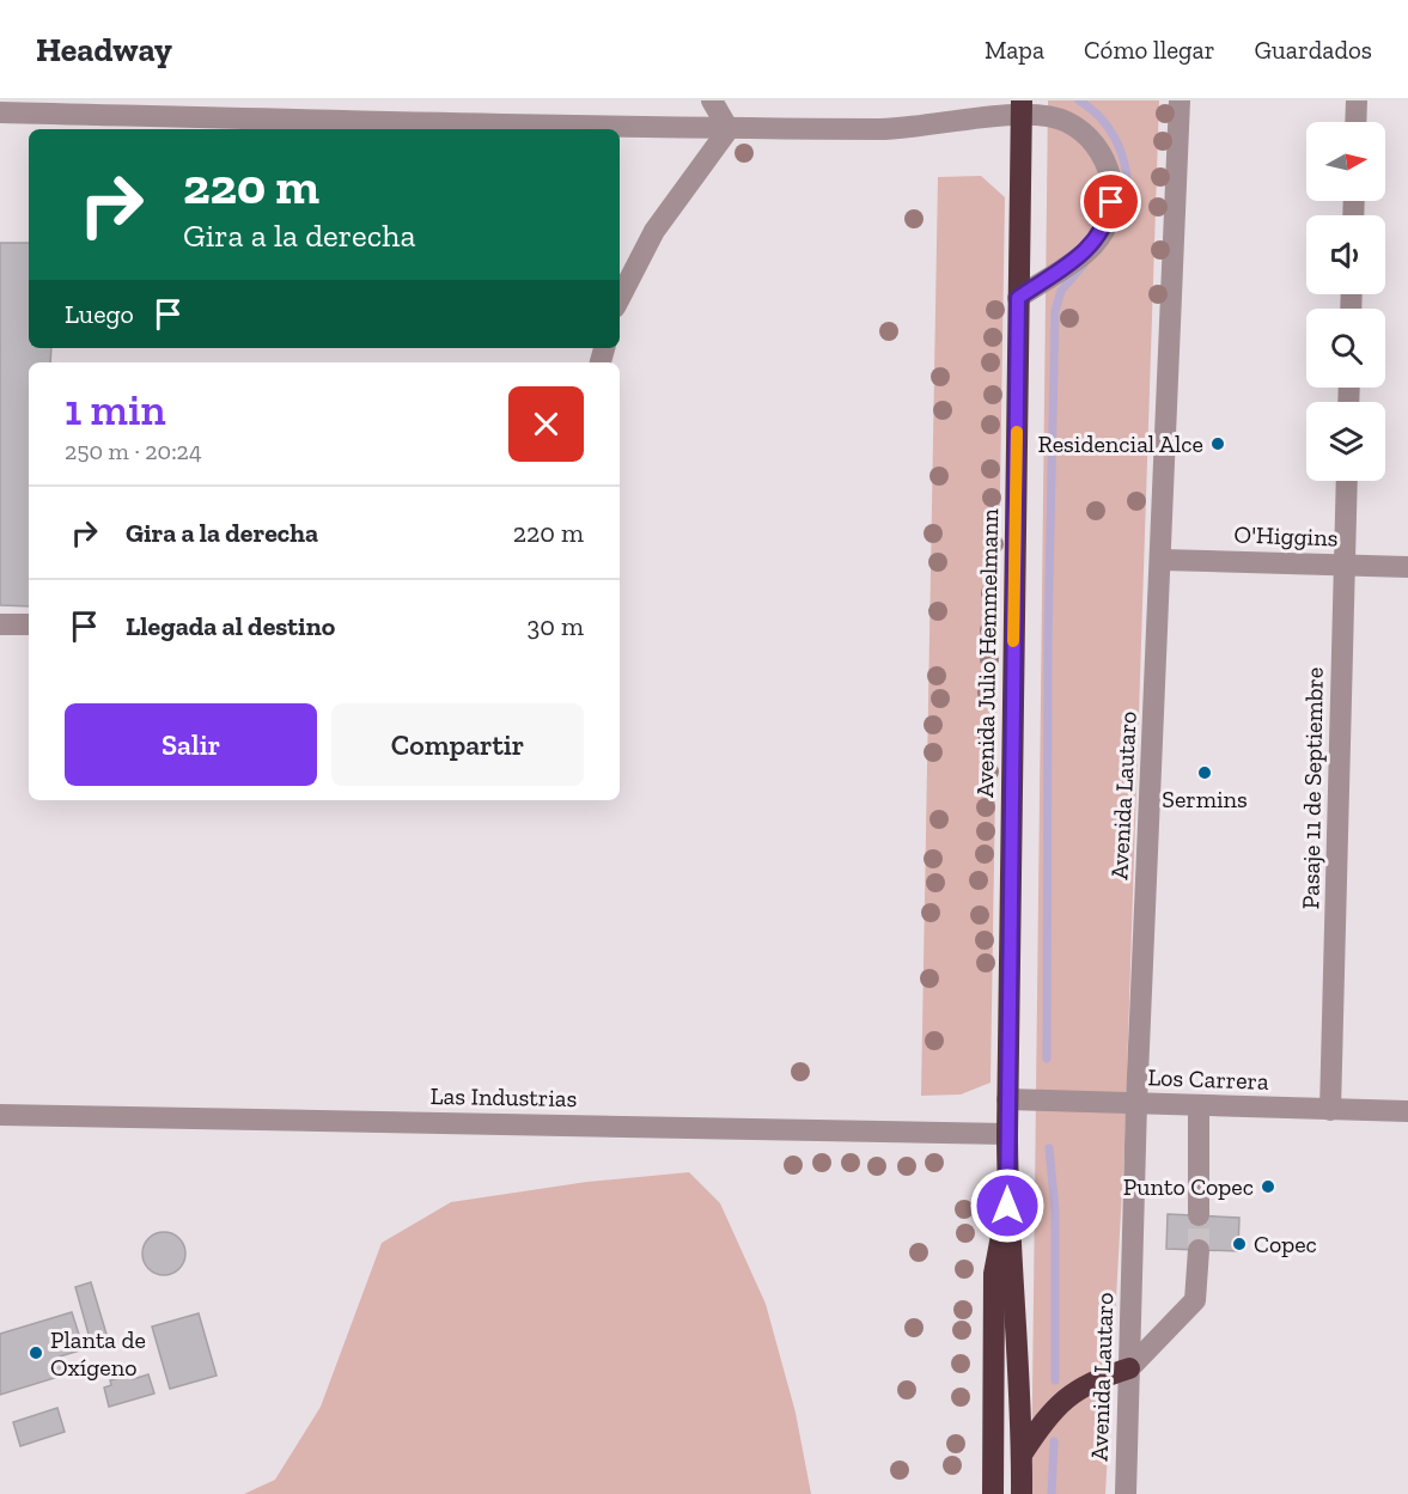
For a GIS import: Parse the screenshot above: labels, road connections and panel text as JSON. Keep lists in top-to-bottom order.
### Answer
{
  "streets": {
    "highway": ["Avenida Julio Hemmelmann"],
    "street": [
      "O'Higgins",
      "Pasaje 11 de Septiembre",
      "Avenida Lautaro",
      "Los Carrera",
      "Las Industrias"
    ]
  },
  "crossings": [
    ["O'Higgins", "Pasaje 11 de Septiembre"],
    ["O'Higgins", "Avenida Lautaro"],
    ["Avenida Julio Hemmelmann", "Los Carrera"],
    ["Avenida Julio Hemmelmann", "Las Industrias"],
    ["Pasaje 11 de Septiembre", "Los Carrera"],
    ["Avenida Lautaro", "Los Carrera"]
  ],
  "places": [
    "Residencial Alce",
    "Sermins",
    "Punto Copec",
    "Copec",
    "Planta de Oxígeno"
  ],
  "north": "right",
  "page": {
    "header": "Headway",
    "nav": ["Mapa", "Cómo llegar", "Guardados"],
    "turn": ["220 m", "Gira a la derecha"],
    "then": "Luego",
    "heading": ["1 min", "250 m · 20:24"],
    "list": [
      {
        "name": "Gira a la derecha",
        "value": "220 m"
      },
      {
        "name": "Llegada al destino",
        "value": "30 m"
      }
    ],
    "buttons": ["Salir", "Compartir"]
  }
}
